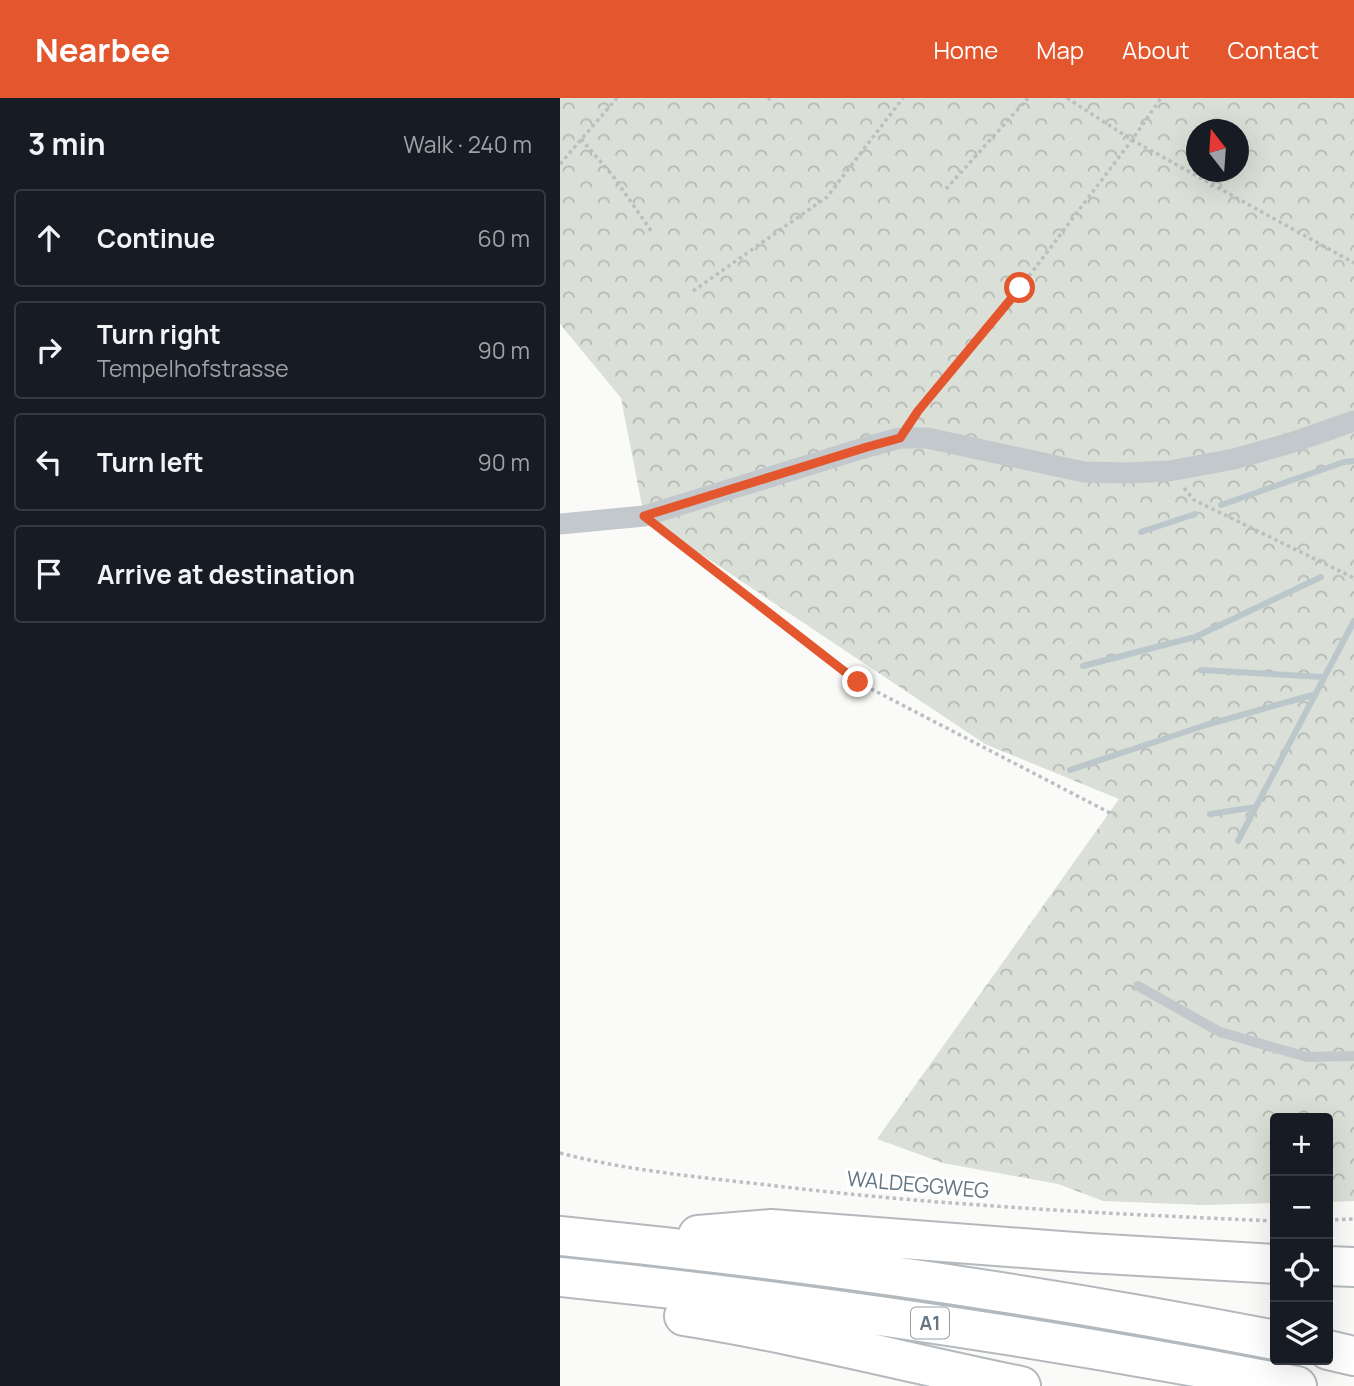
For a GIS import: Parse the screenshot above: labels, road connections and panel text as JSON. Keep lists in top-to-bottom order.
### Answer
{
  "streets": {
    "highway": ["A1"],
    "path": ["WALDEGGWEG"]
  },
  "north": "top",
  "page": {
    "header": "Nearbee",
    "nav": [
      "Home",
      "Map",
      "About",
      "Contact"
    ],
    "heading": ["3 min", "Walk · 240 m"],
    "list": [
      ["Continue", "60 m"],
      ["Turn right", "Tempelhofstrasse", "90 m"],
      ["Turn left", "90 m"],
      "Arrive at destination"
    ],
    "map_buttons": ["+", "−"]
  }
}
